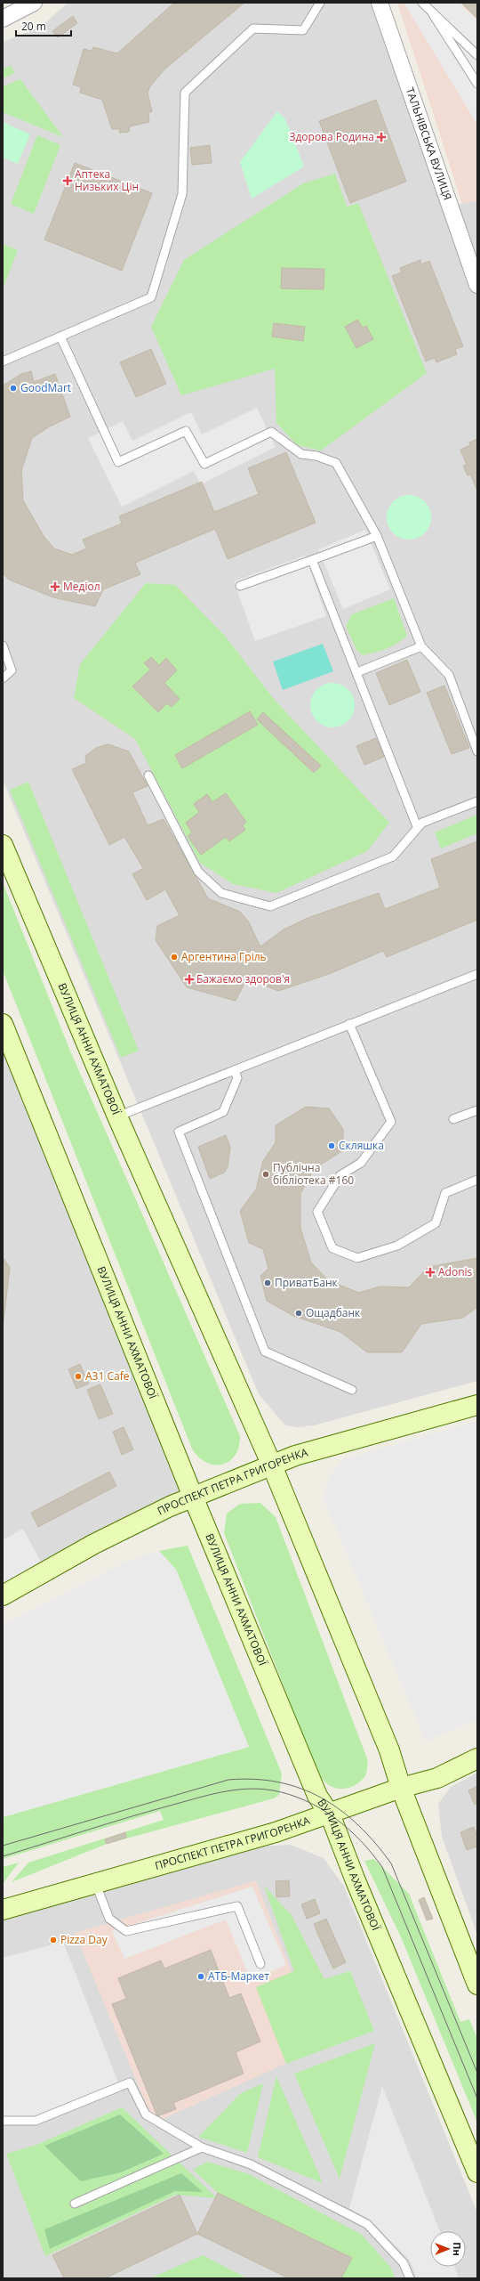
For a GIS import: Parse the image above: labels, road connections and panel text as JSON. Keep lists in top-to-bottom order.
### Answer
{
  "streets": {
    "main road": ["ВУЛИЦЯ АННИ АХМАТОВОЇ", "ПРОСПЕКТ ПЕТРА ГРИГОРЕНКА"],
    "street": ["ТАЛЬНІВСЬКА ВУЛИЦЯ"]
  },
  "crossings": [
    ["ВУЛИЦЯ АННИ АХМАТОВОЇ", "ПРОСПЕКТ ПЕТРА ГРИГОРЕНКА"]
  ],
  "places": {
    "health": [
      "Здорова Родина",
      "Аптека Низьких Цін",
      "Медіол",
      "Бажаємо здоров'я",
      "Adonis"
    ],
    "other": [
      "GoodMart",
      "Аргентина Гріль",
      "Скляшка",
      "Публічна бібліотека #160",
      "ПриватБанк",
      "Ощадбанк",
      "A31 Cafe",
      "Pizza Day",
      "АТБ-Маркет"
    ]
  },
  "scale_bar": "20 m",
  "north": "right"
}
